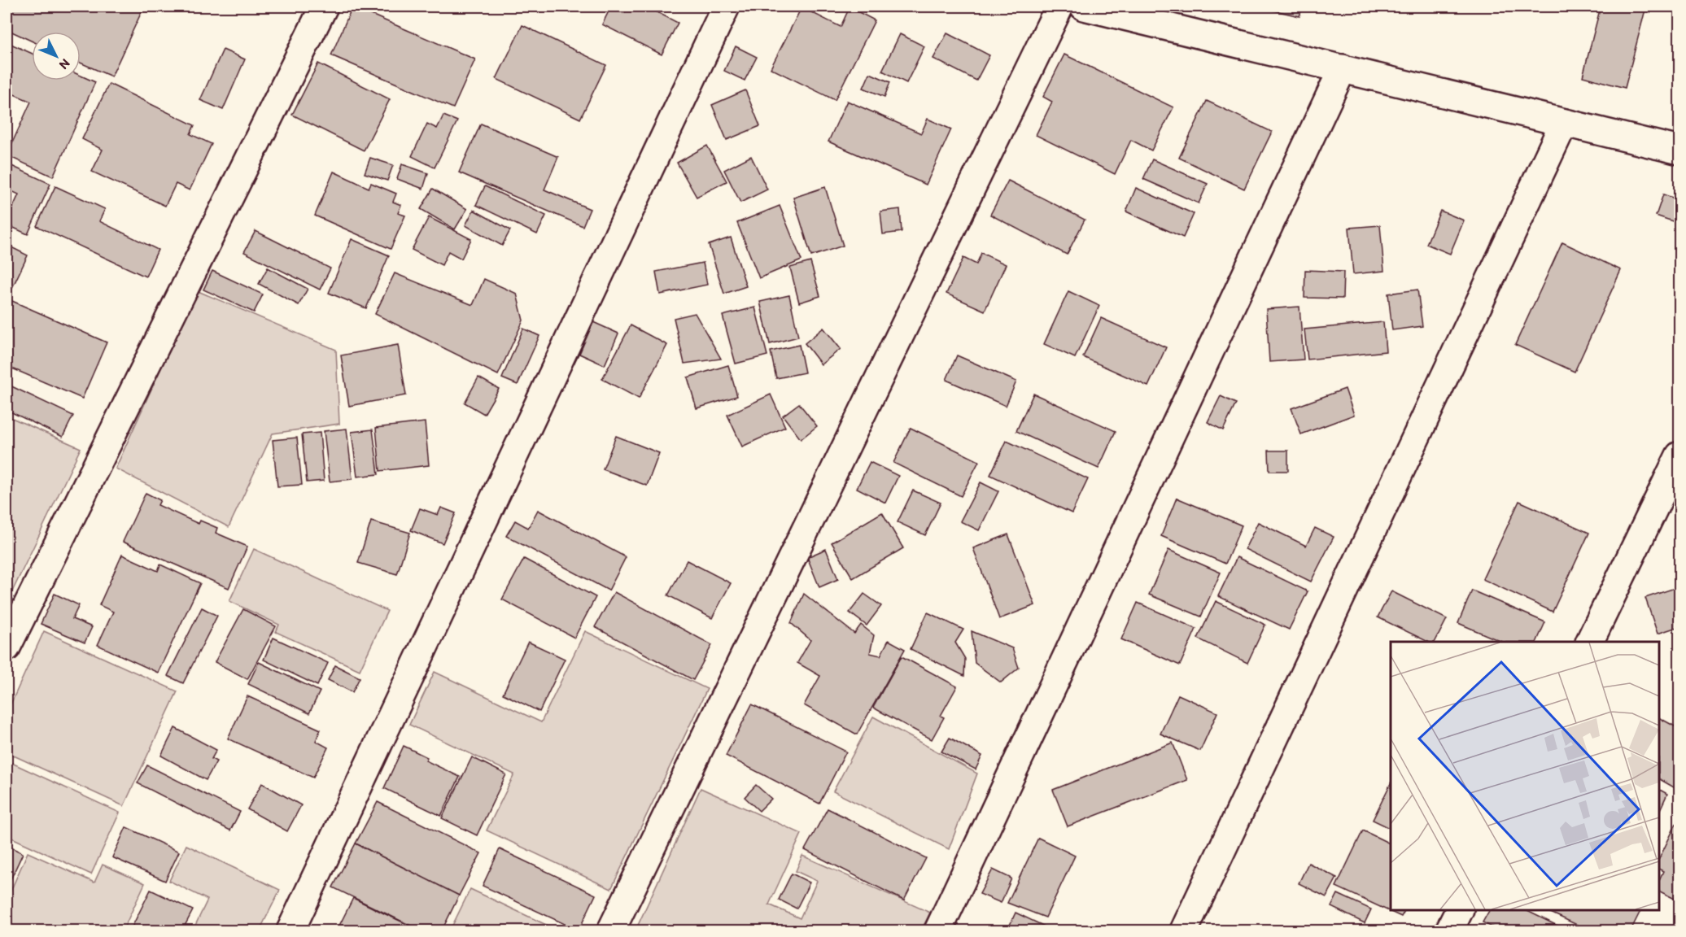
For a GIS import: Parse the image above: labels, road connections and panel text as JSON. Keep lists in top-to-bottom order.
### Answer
{
  "north": "bottom right"
}
